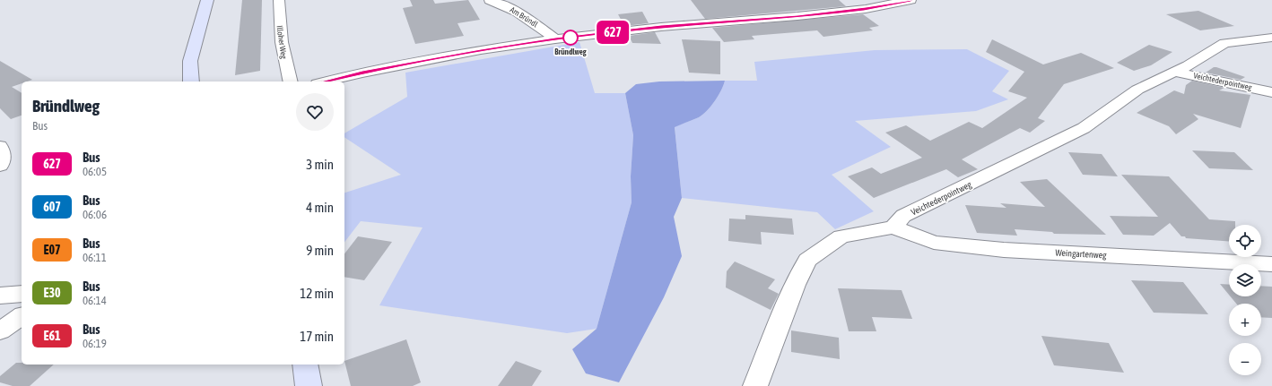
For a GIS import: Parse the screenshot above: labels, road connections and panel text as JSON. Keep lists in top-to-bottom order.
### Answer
{
  "streets": {
    "street": [
      "Am Bründl",
      "Illoher Weg",
      "Veichtederpointweg",
      "Weingartenweg"
    ]
  },
  "crossings": [
    ["Veichtederpointweg", "Weingartenweg"]
  ],
  "places": ["Bründlweg"],
  "lines": ["bus line 627"],
  "page": {
    "on_map": "627",
    "heading": ["Bründlweg", "Bus"],
    "list": [
      {
        "mark": "627",
        "name": "Bus",
        "note": "06:05",
        "value": "3 min"
      },
      {
        "mark": "607",
        "name": "Bus",
        "note": "06:06",
        "value": "4 min"
      },
      {
        "mark": "E07",
        "name": "Bus",
        "note": "06:11",
        "value": "9 min"
      },
      {
        "mark": "E30",
        "name": "Bus",
        "note": "06:14",
        "value": "12 min"
      },
      {
        "mark": "E61",
        "name": "Bus",
        "note": "06:19",
        "value": "17 min"
      }
    ],
    "map_buttons": ["+", "−"]
  }
}
